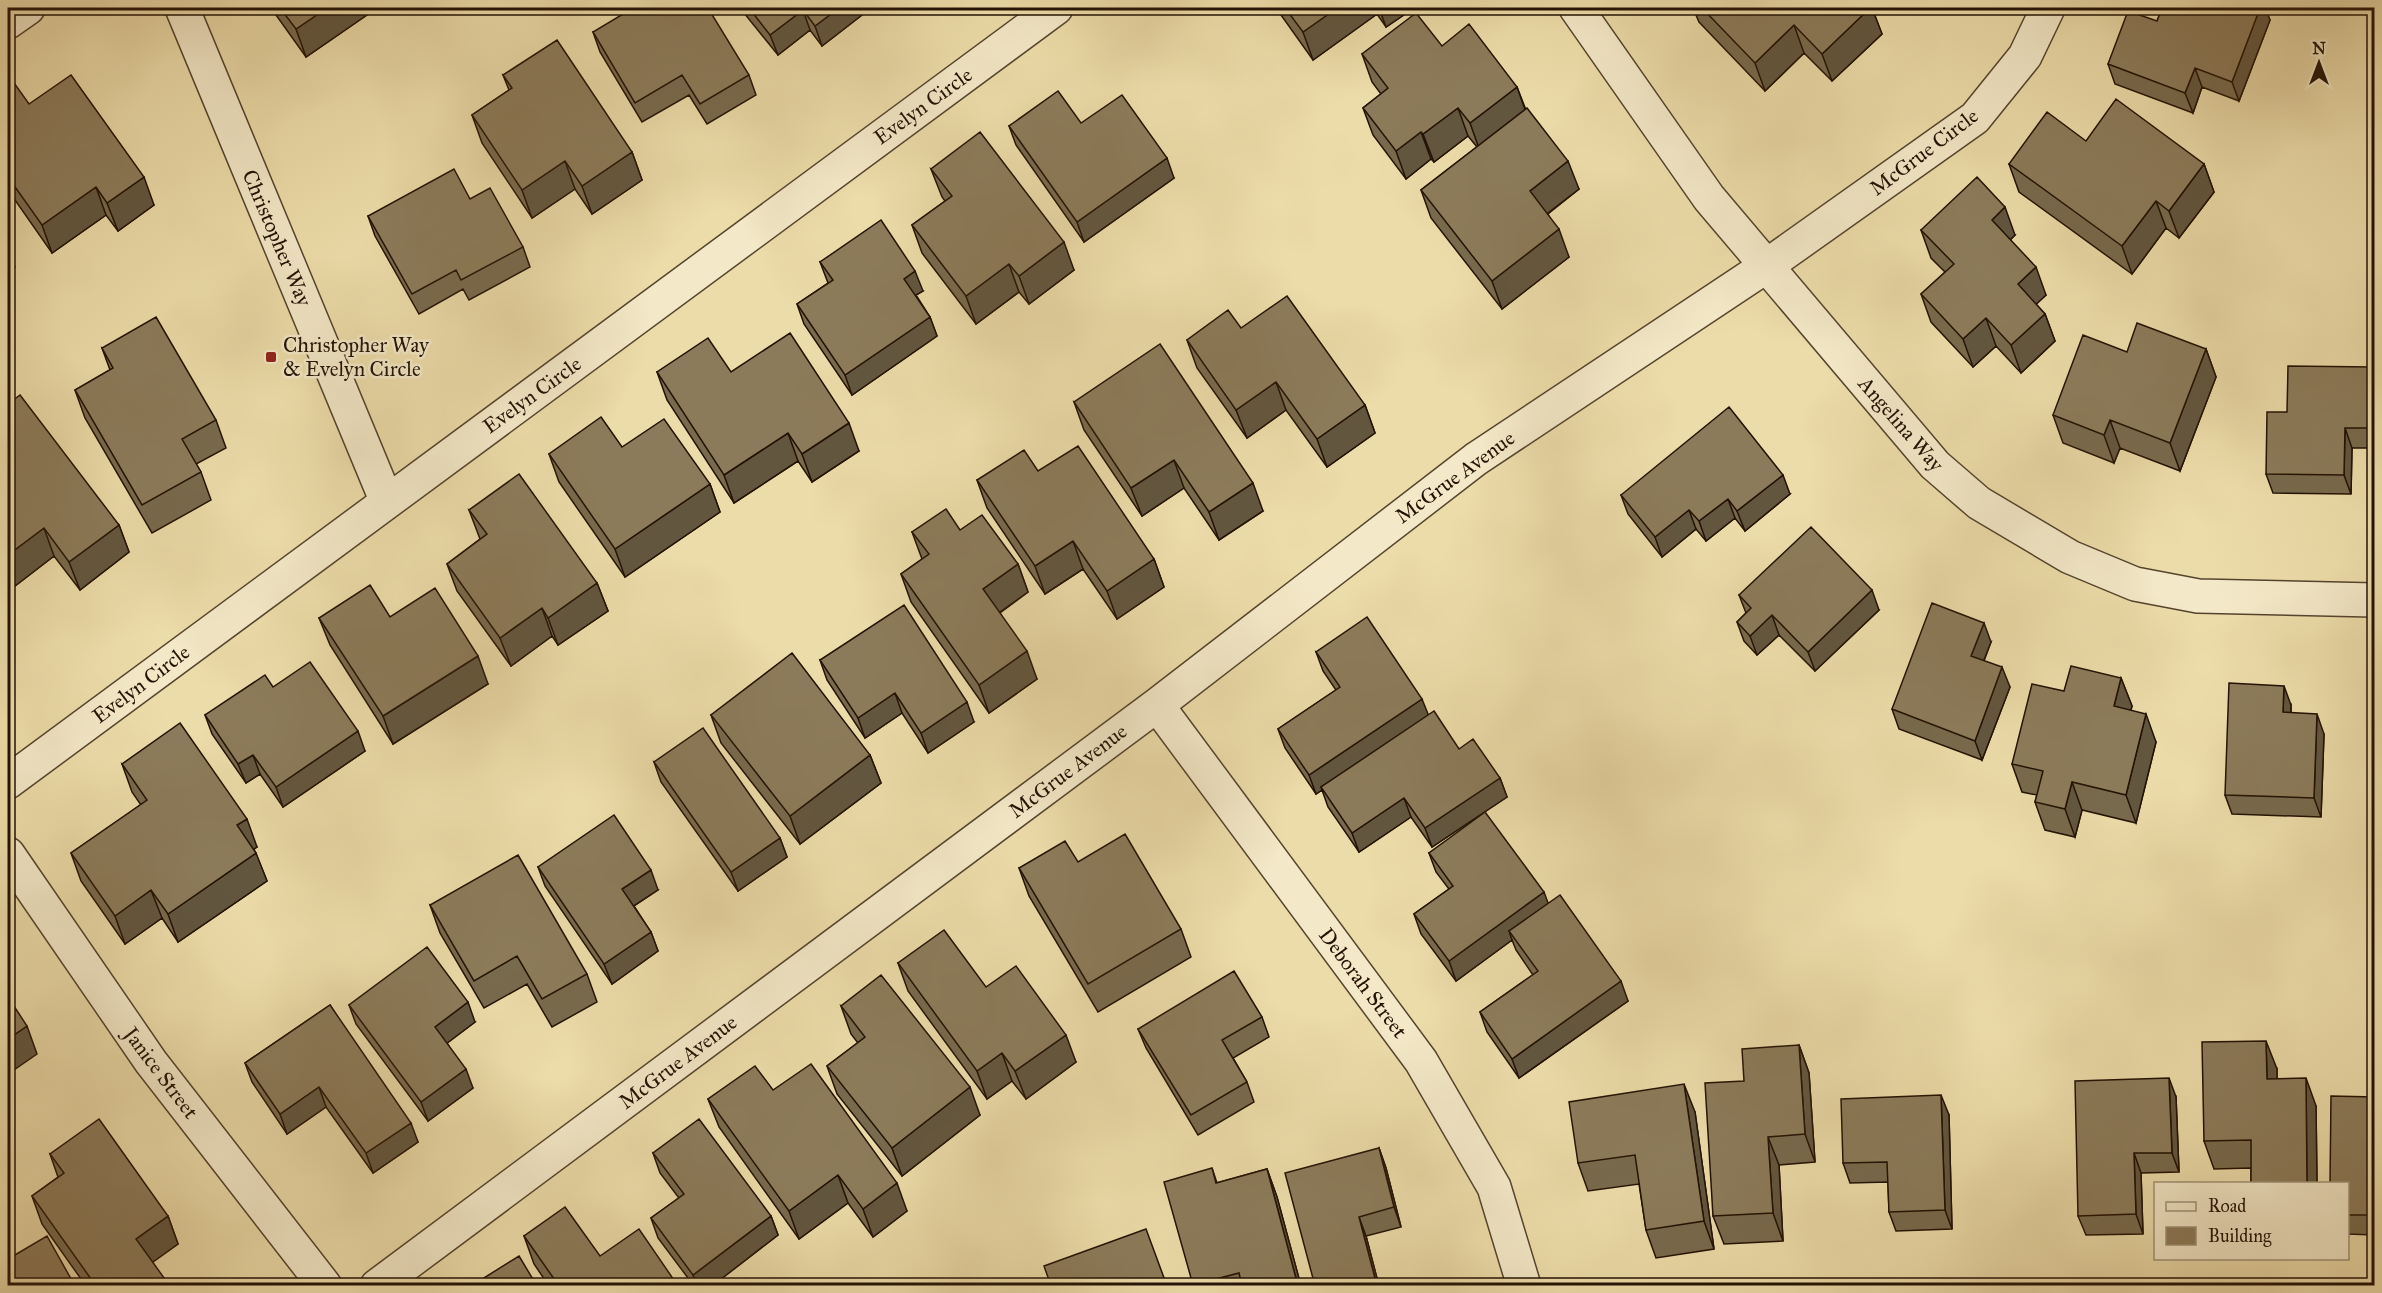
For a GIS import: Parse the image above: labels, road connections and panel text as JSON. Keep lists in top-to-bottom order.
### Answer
{
  "streets": {
    "street": [
      "Evelyn Circle",
      "McGrue Circle",
      "Christopher Way",
      "Angelina Way",
      "McGrue Avenue",
      "Deborah Street",
      "Janice Street"
    ]
  },
  "crossings": [
    ["Evelyn Circle", "Christopher Way"],
    ["McGrue Circle", "Angelina Way"],
    ["McGrue Circle", "McGrue Avenue"],
    ["Angelina Way", "McGrue Avenue"],
    ["McGrue Avenue", "Deborah Street"]
  ],
  "places": {
    "transit": ["Christopher Way & Evelyn Circle"]
  },
  "legend": ["Road", "Building"],
  "north": "top"
}
